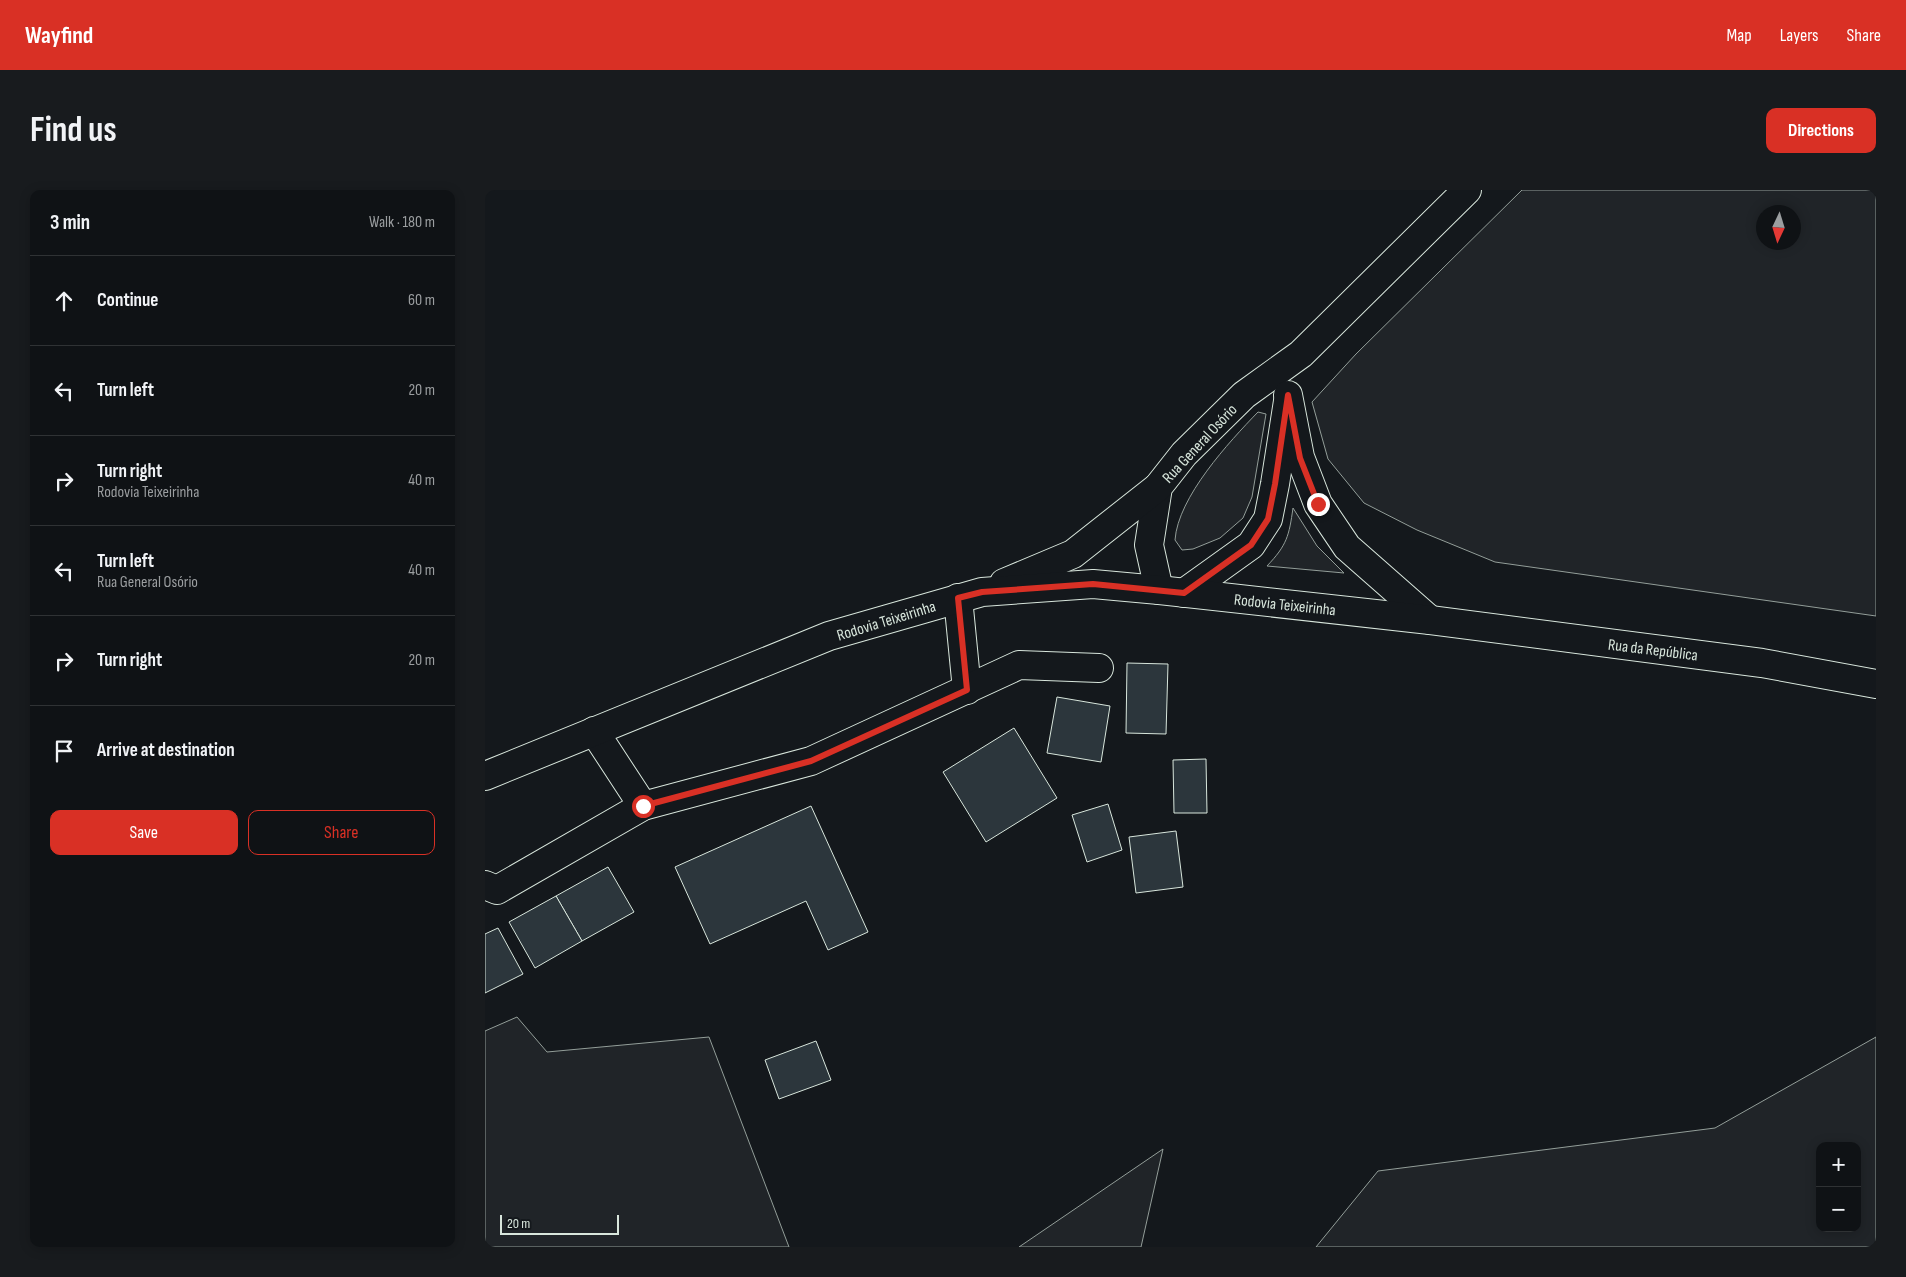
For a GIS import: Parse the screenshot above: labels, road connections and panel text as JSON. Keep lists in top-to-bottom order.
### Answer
{
  "streets": {
    "main road": ["Rua General Osório", "Rodovia Teixeirinha", "Rua da República"]
  },
  "crossings": [
    ["Rua General Osório", "Rodovia Teixeirinha"],
    ["Rodovia Teixeirinha", "Rua da República"]
  ],
  "scale_bar": "20 m",
  "north": "bottom",
  "page": {
    "header": "Wayfind",
    "nav": ["Map", "Layers", "Share"],
    "buttons": [
      "Directions",
      ["Save", "Share"]
    ],
    "title": "Find us",
    "heading": ["3 min", "Walk · 180 m"],
    "list": [
      ["Continue", "60 m"],
      ["Turn left", "20 m"],
      ["Turn right", "Rodovia Teixeirinha", "40 m"],
      ["Turn left", "Rua General Osório", "40 m"],
      ["Turn right", "20 m"],
      "Arrive at destination"
    ],
    "map_buttons": ["+", "−"],
    "scale": "20 m"
  }
}
